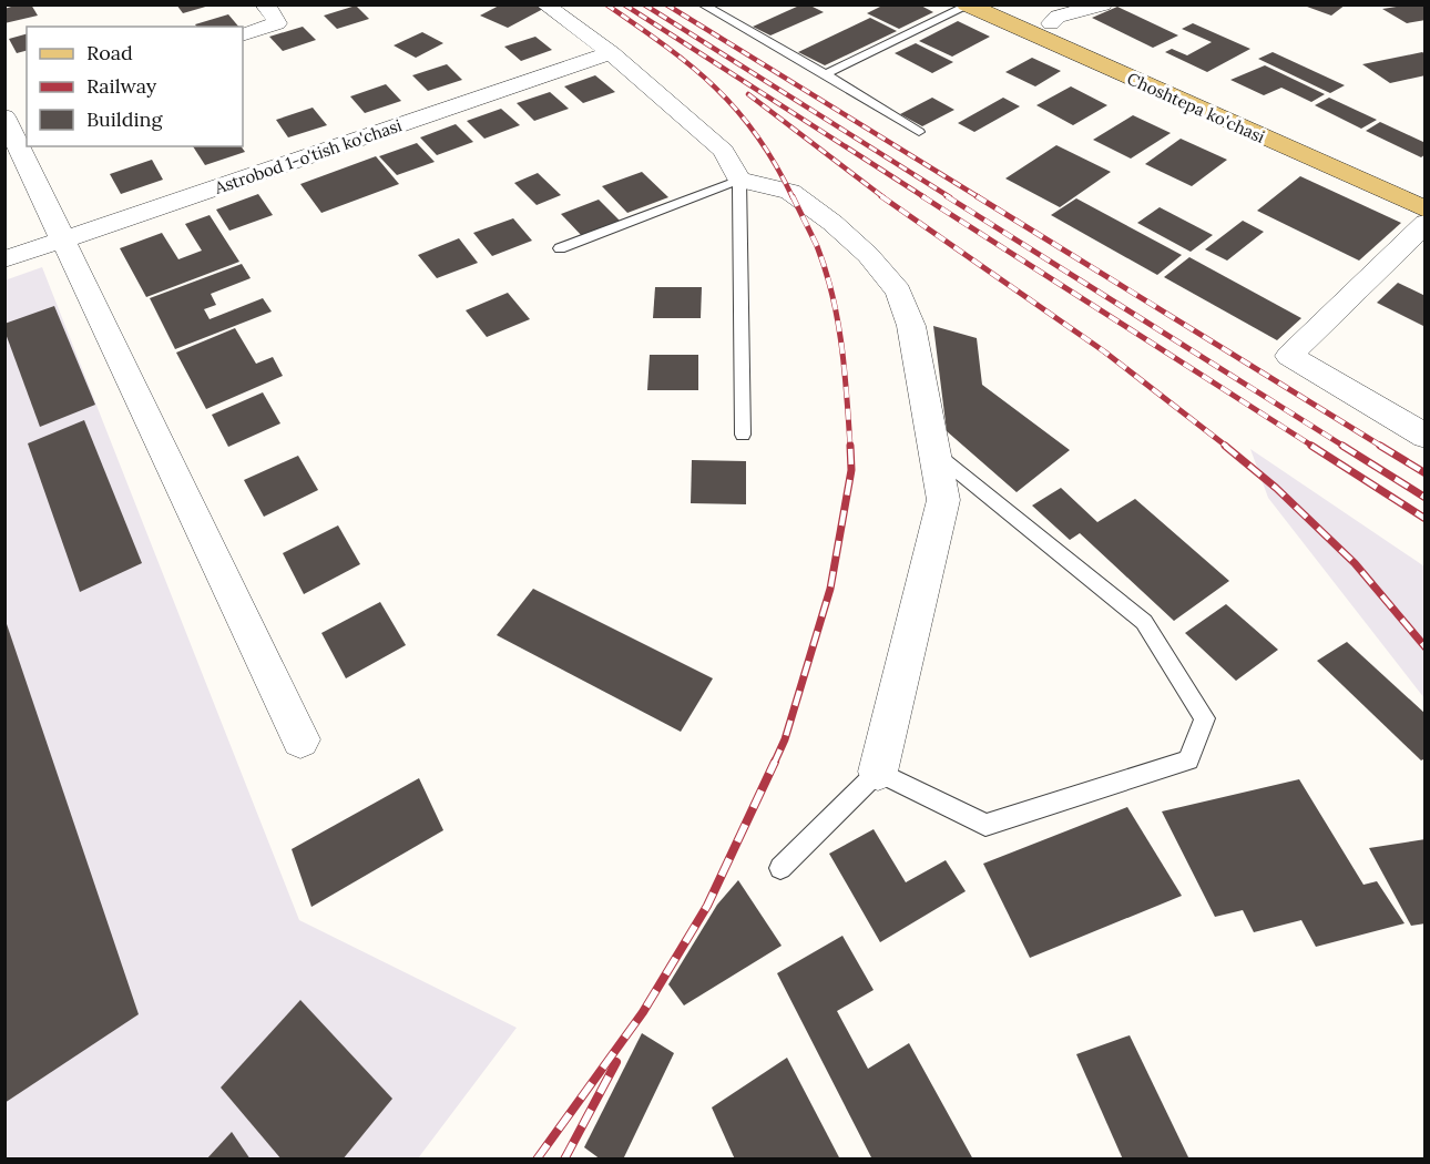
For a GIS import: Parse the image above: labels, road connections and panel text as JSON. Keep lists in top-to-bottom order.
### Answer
{
  "streets": {
    "main road": ["Choshtepa ko'chasi"],
    "street": ["Astrobod 1-o'tish ko'chasi"]
  },
  "legend": ["Road", "Railway", "Building"]
}
